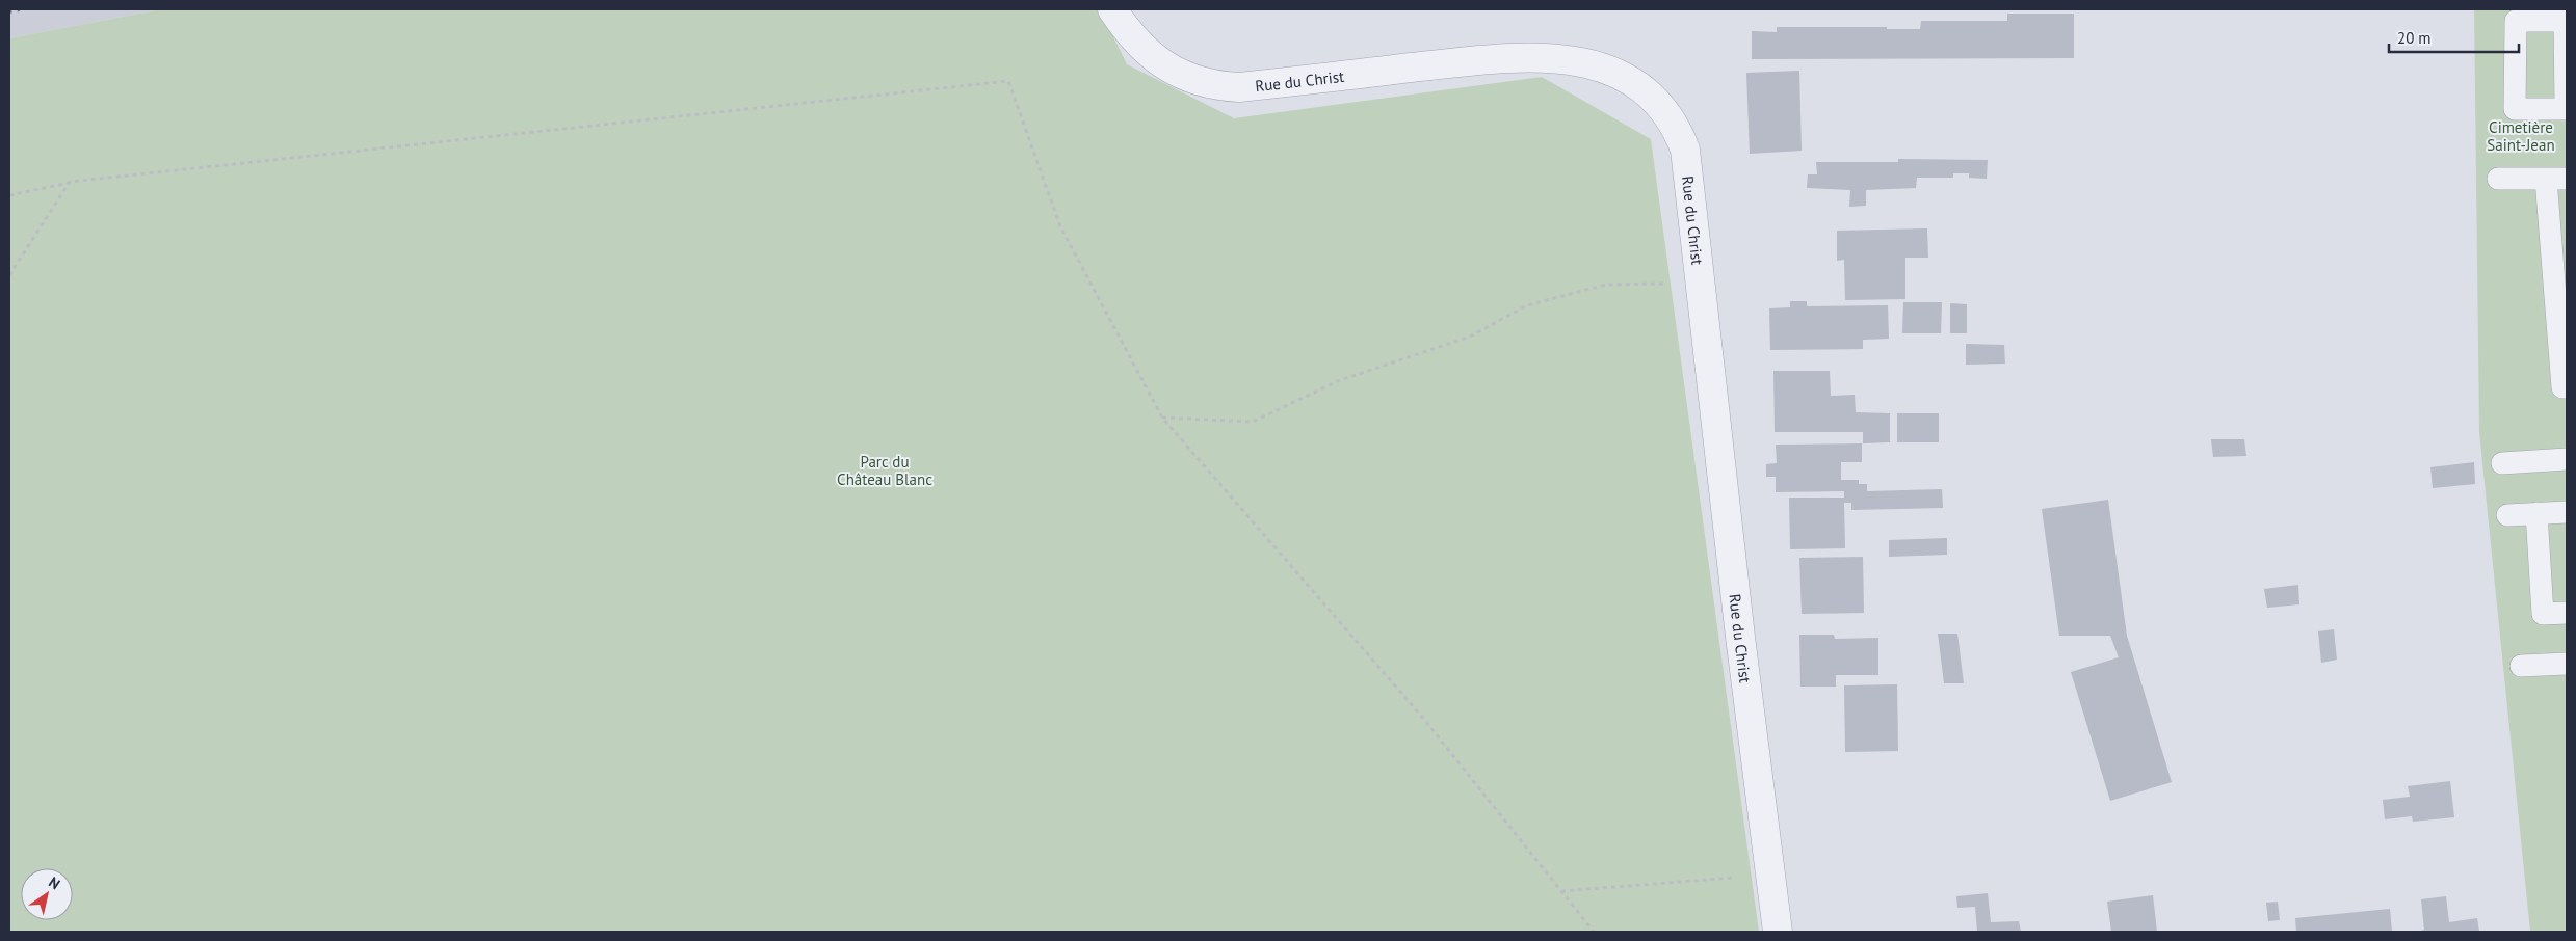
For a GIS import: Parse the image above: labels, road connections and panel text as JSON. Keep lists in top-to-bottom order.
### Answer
{
  "streets": {
    "street": ["Rue du Christ"]
  },
  "parks": ["Cimetière Saint-Jean", "Parc du Château Blanc"],
  "scale_bar": "20 m",
  "north": "top right"
}
